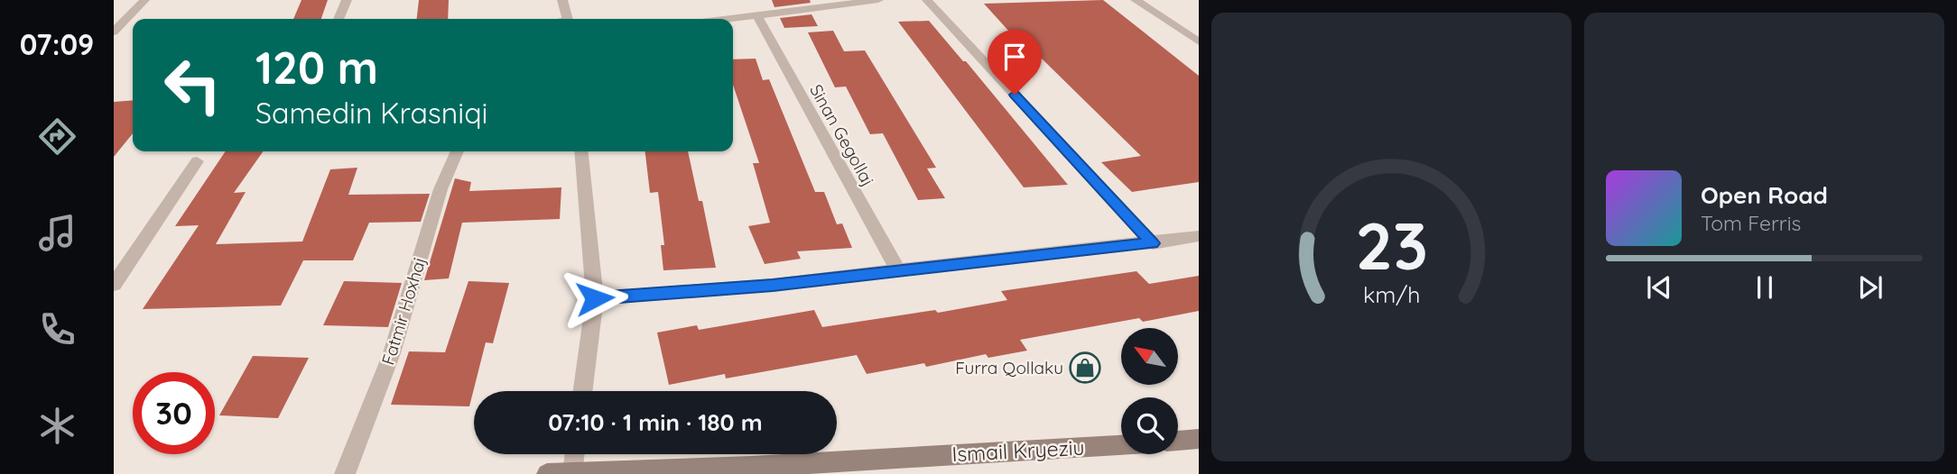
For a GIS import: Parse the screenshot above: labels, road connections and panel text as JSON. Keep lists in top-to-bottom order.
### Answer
{
  "streets": {
    "main road": ["Ismail Kryeziu"],
    "street": ["Sinan Gegollaj", "Fatmir Hoxhaj"]
  },
  "places": {
    "shop": ["Furra Qollaku"]
  },
  "north": "top left",
  "page": {
    "tabs": "07:09",
    "turn": ["120 m", "Samedin Krasniqi"],
    "song": ["Open Road", "Tom Ferris"],
    "limit": "30",
    "trip": "07:10 · 1 min · 180 m",
    "gauge": ["23", "km/h"]
  }
}
